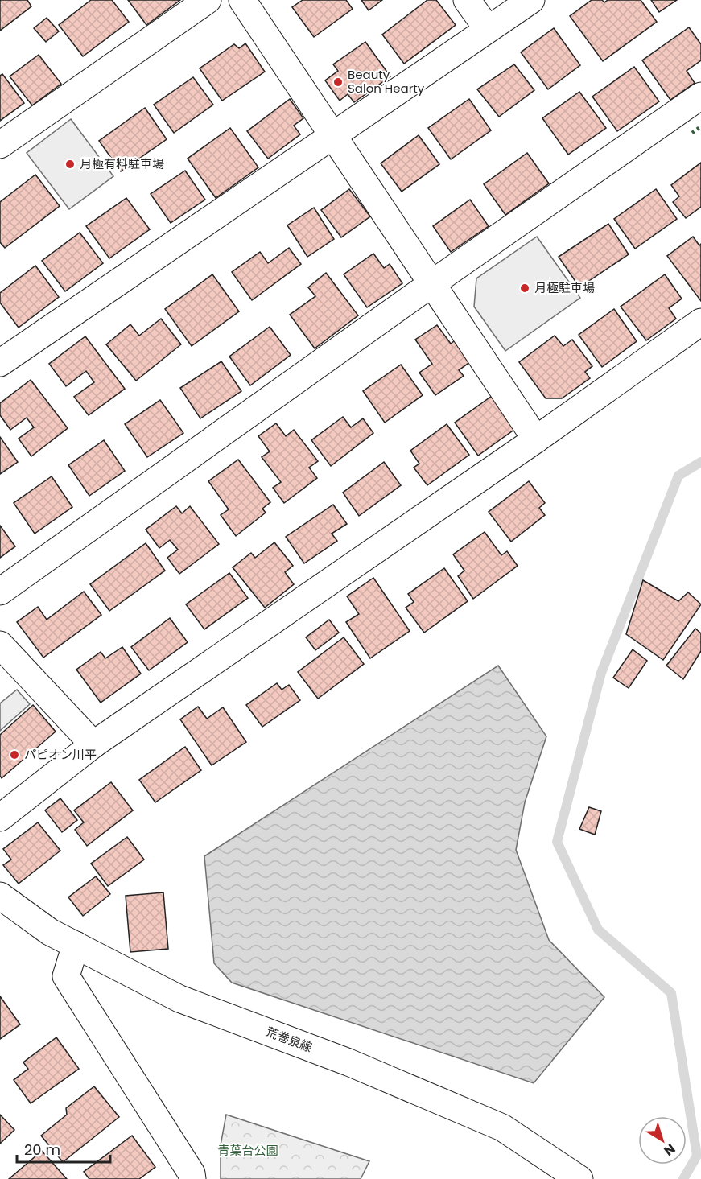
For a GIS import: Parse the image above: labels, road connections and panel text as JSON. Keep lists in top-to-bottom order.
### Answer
{
  "streets": {
    "street": ["荒巻泉線"]
  },
  "parks": ["青葉台公園"],
  "places": [
    "Beauty Salon Hearty",
    "月極有料駐車場",
    "月極駐車場",
    "パピオン川平"
  ],
  "scale_bar": "20 m",
  "north": "bottom right"
}
